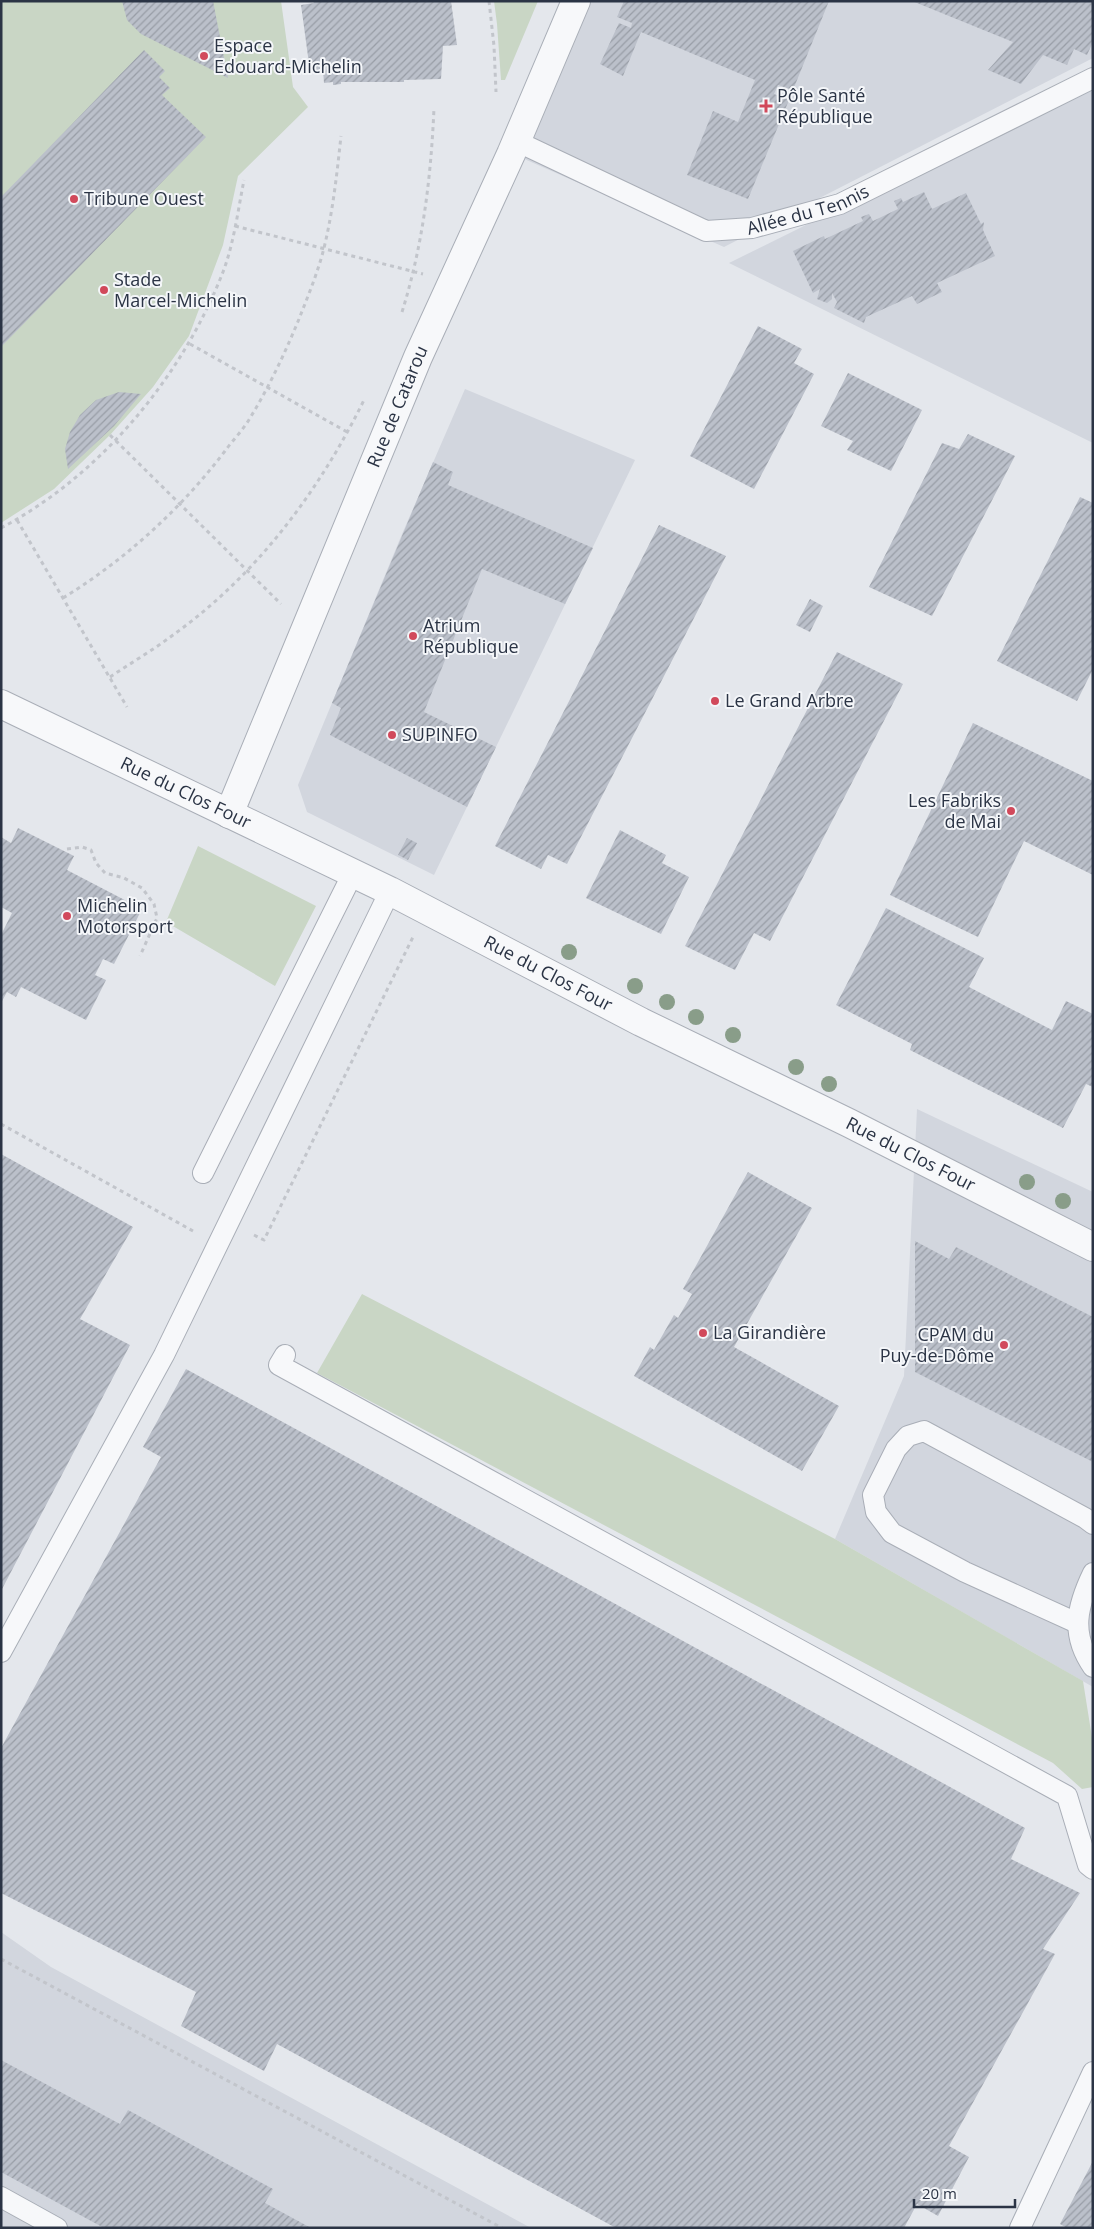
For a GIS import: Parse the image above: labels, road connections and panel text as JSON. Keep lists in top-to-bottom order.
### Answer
{
  "streets": {
    "street": ["Rue de Catarou", "Rue du Clos Four"],
    "lane": ["Allée du Tennis"]
  },
  "crossings": [
    ["Allée du Tennis", "Rue de Catarou"],
    ["Rue de Catarou", "Rue du Clos Four"]
  ],
  "places": {
    "other": [
      "Espace Edouard-Michelin",
      "Tribune Ouest",
      "Stade Marcel-Michelin",
      "Atrium République",
      "Le Grand Arbre",
      "SUPINFO",
      "Les Fabriks de Mai",
      "Michelin Motorsport",
      "La Girandière",
      "CPAM du Puy-de-Dôme"
    ],
    "health": ["Pôle Santé République"]
  },
  "scale_bar": "20 m"
}
